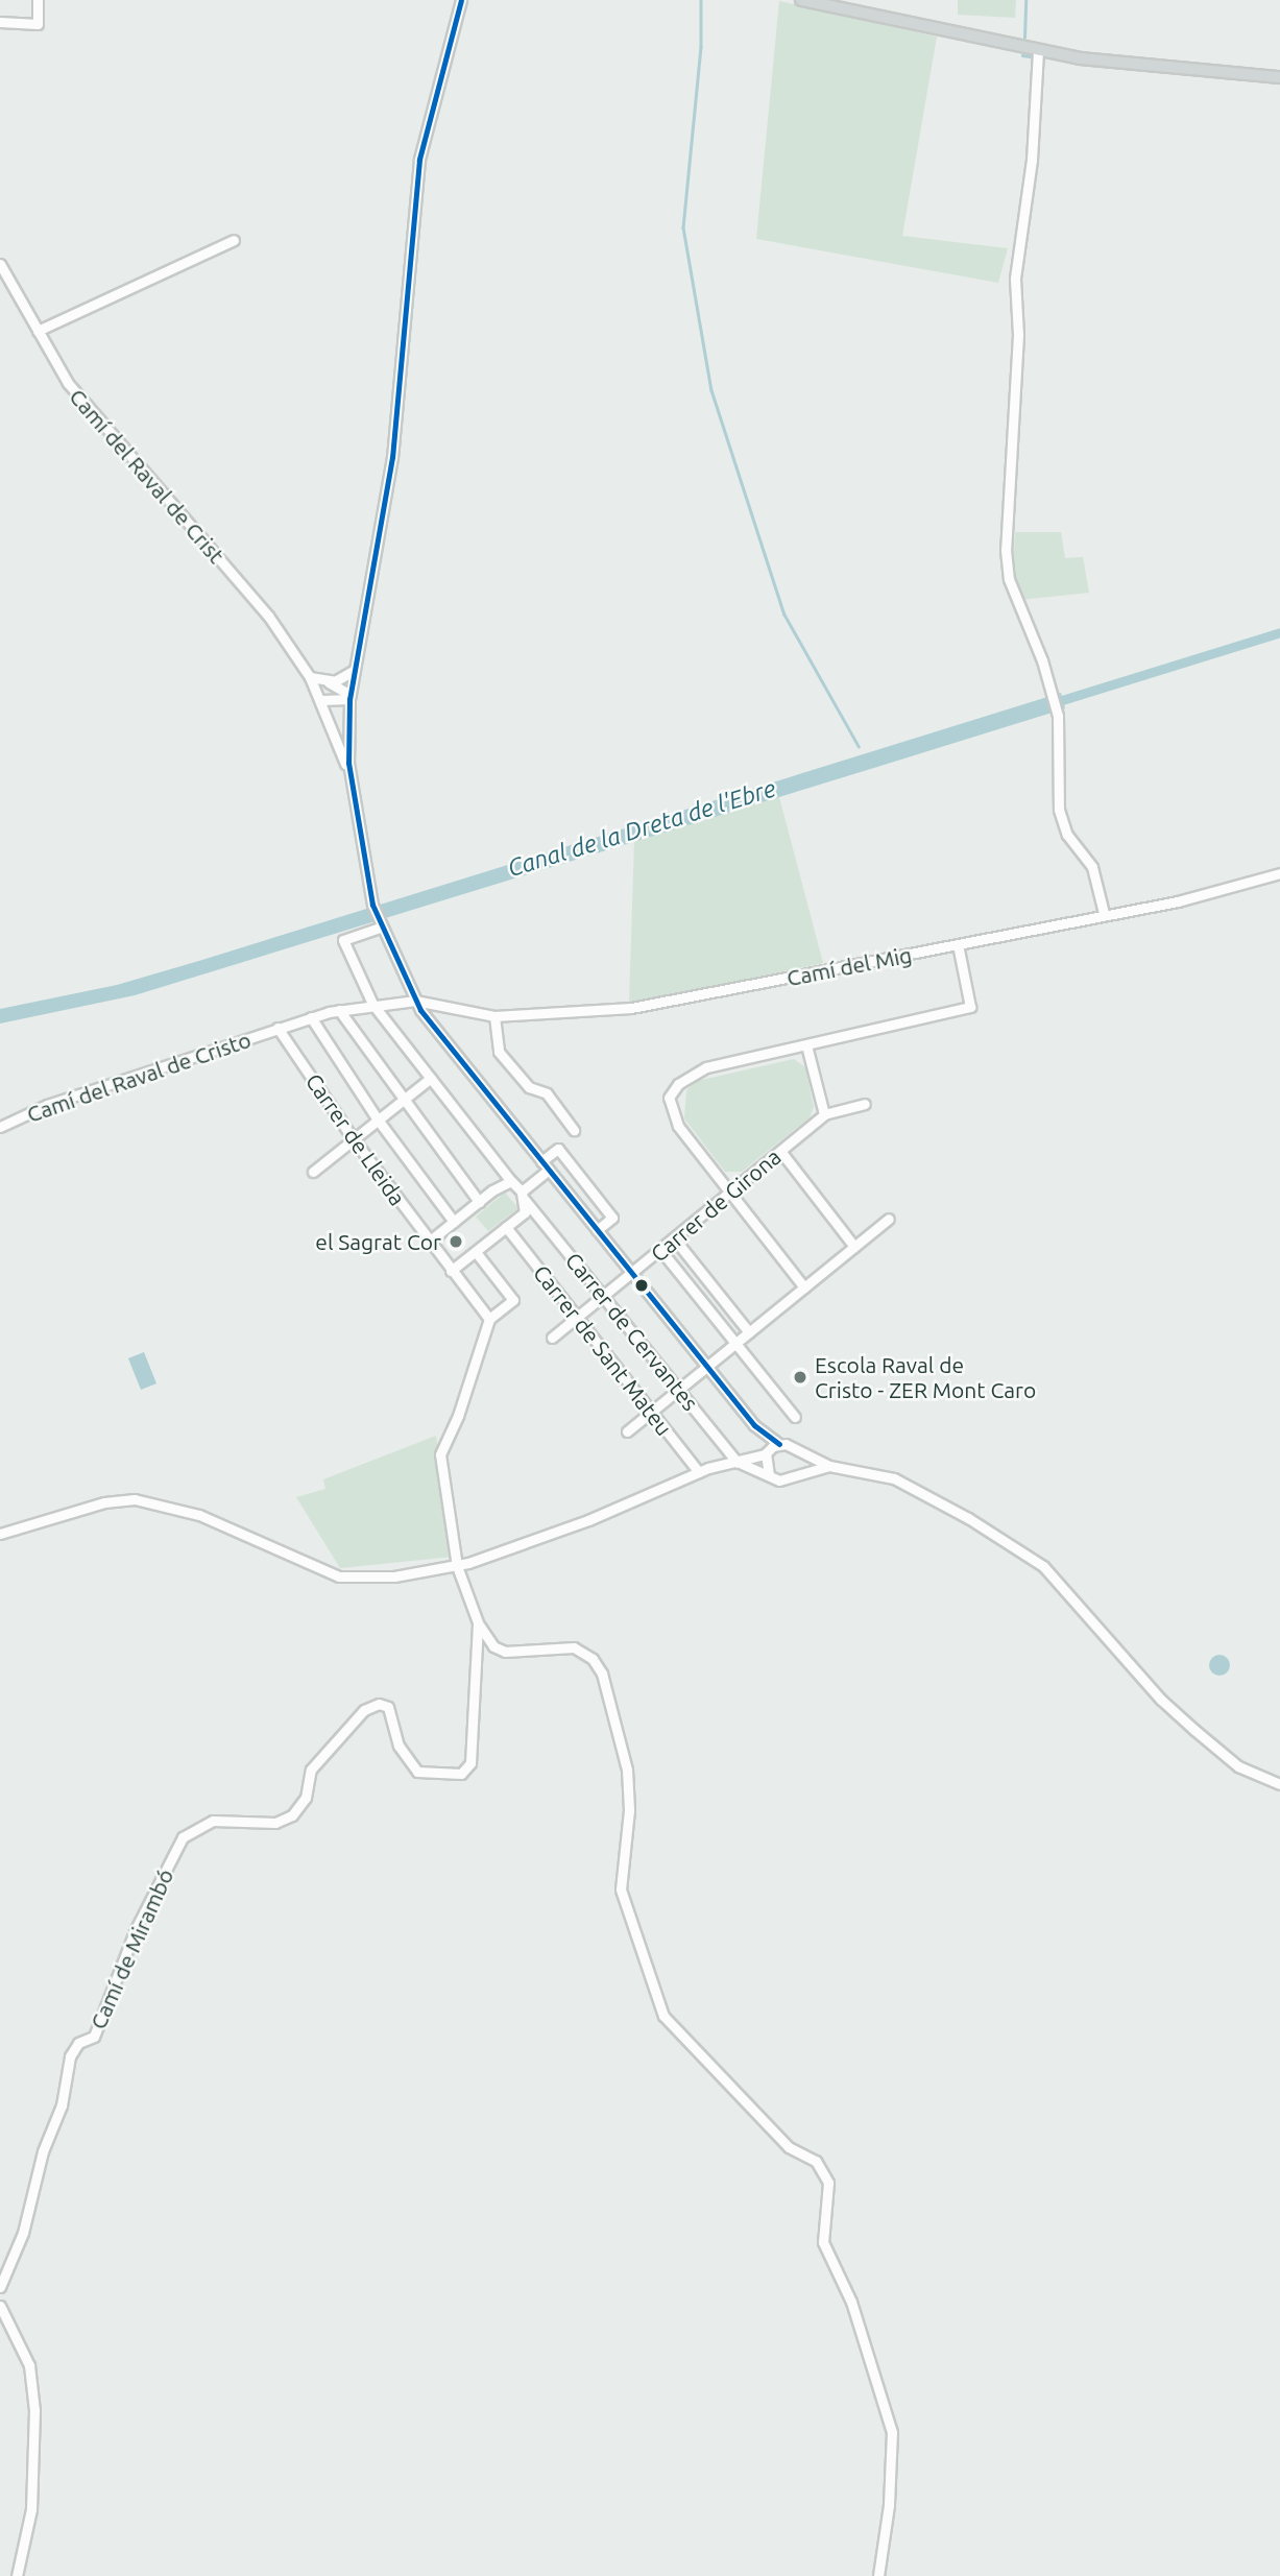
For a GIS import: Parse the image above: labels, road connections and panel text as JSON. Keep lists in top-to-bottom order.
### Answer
{
  "streets": {
    "street": [
      "Camí del Raval de Crist",
      "Camí del Mig",
      "Camí del Raval de Cristo",
      "Carrer de Lleida",
      "Carrer de Girona",
      "Carrer de Cervantes",
      "Carrer de Sant Mateu",
      "Camí de Mirambó"
    ]
  },
  "crossings": [
    ["Camí del Mig", "Camí del Raval de Cristo"],
    ["Camí del Mig", "Carrer de Cervantes"],
    ["Camí del Raval de Cristo", "Carrer de Lleida"],
    ["Carrer de Lleida", "Camí de Mirambó"],
    ["Carrer de Girona", "Carrer de Cervantes"],
    ["Carrer de Girona", "Carrer de Sant Mateu"]
  ],
  "water": ["Canal de la Dreta de l'Ebre"],
  "places": ["el Sagrat Cor", "Escola Raval de Cristo - ZER Mont Caro"]
}
